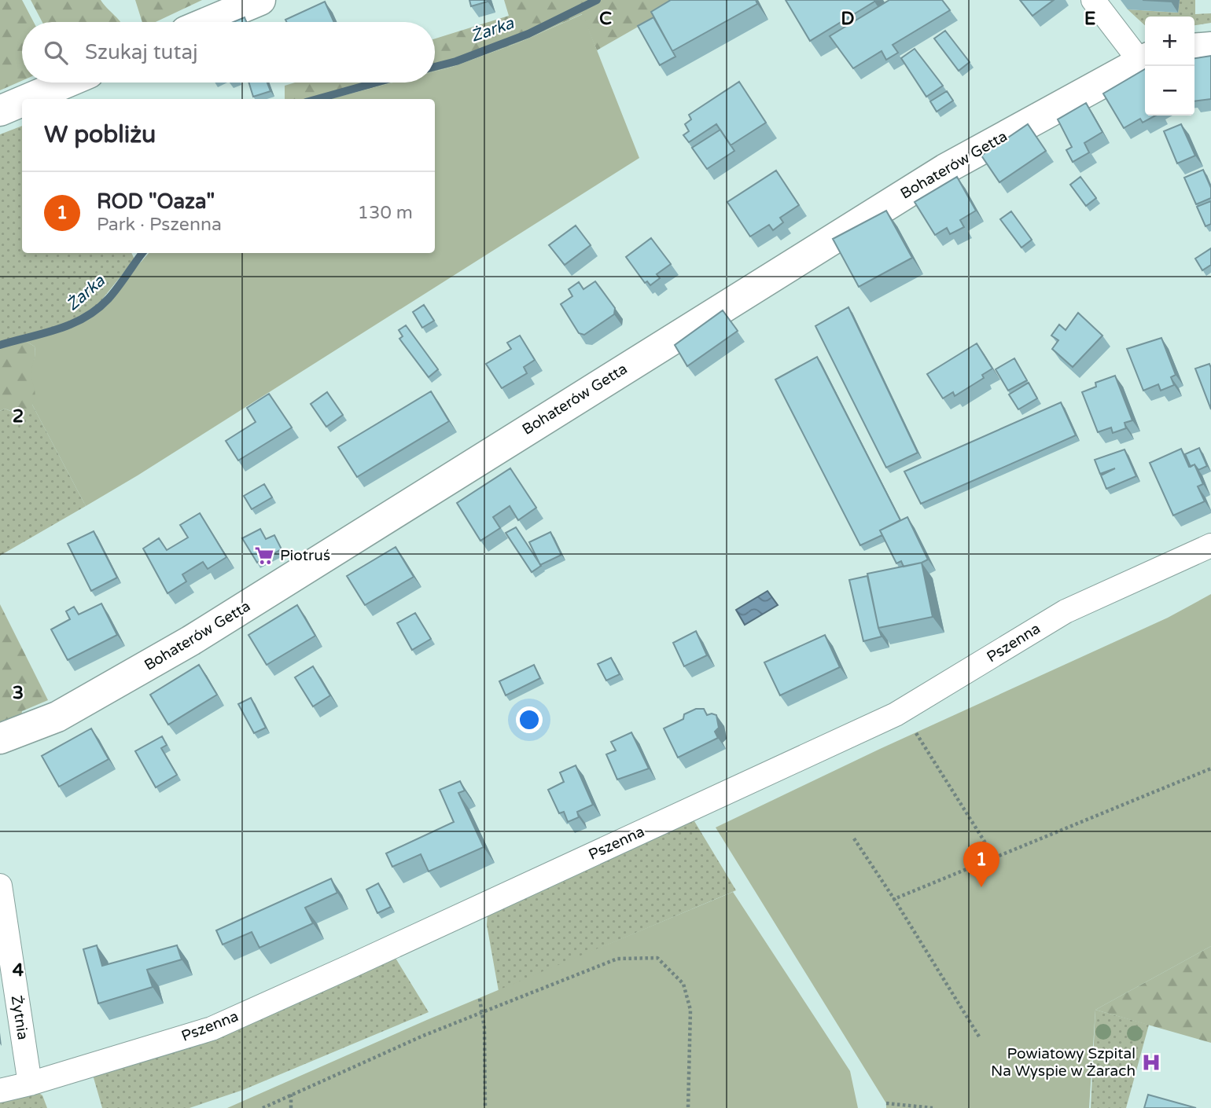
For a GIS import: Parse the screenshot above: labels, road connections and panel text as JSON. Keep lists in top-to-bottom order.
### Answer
{
  "streets": {
    "street": ["Bohaterów Getta", "Pszenna", "Żytnia"]
  },
  "crossings": [
    ["Pszenna", "Żytnia"]
  ],
  "water": ["Żarka"],
  "places": {
    "supermarket": ["Piotruś"],
    "hospital": ["Powiatowy Szpital Na Wyspie w Żarach"]
  },
  "page": {
    "map_buttons": ["+", "−"],
    "search": "Szukaj tutaj",
    "heading": "W pobliżu",
    "list": [
      {
        "mark": "1",
        "name": "ROD \"Oaza\"",
        "note": "Park · Pszenna",
        "value": "130 m"
      }
    ],
    "pins": "1"
  },
  "grid": {
    "columns": ["C", "D", "E"],
    "rows": ["2", "3", "4"]
  }
}
